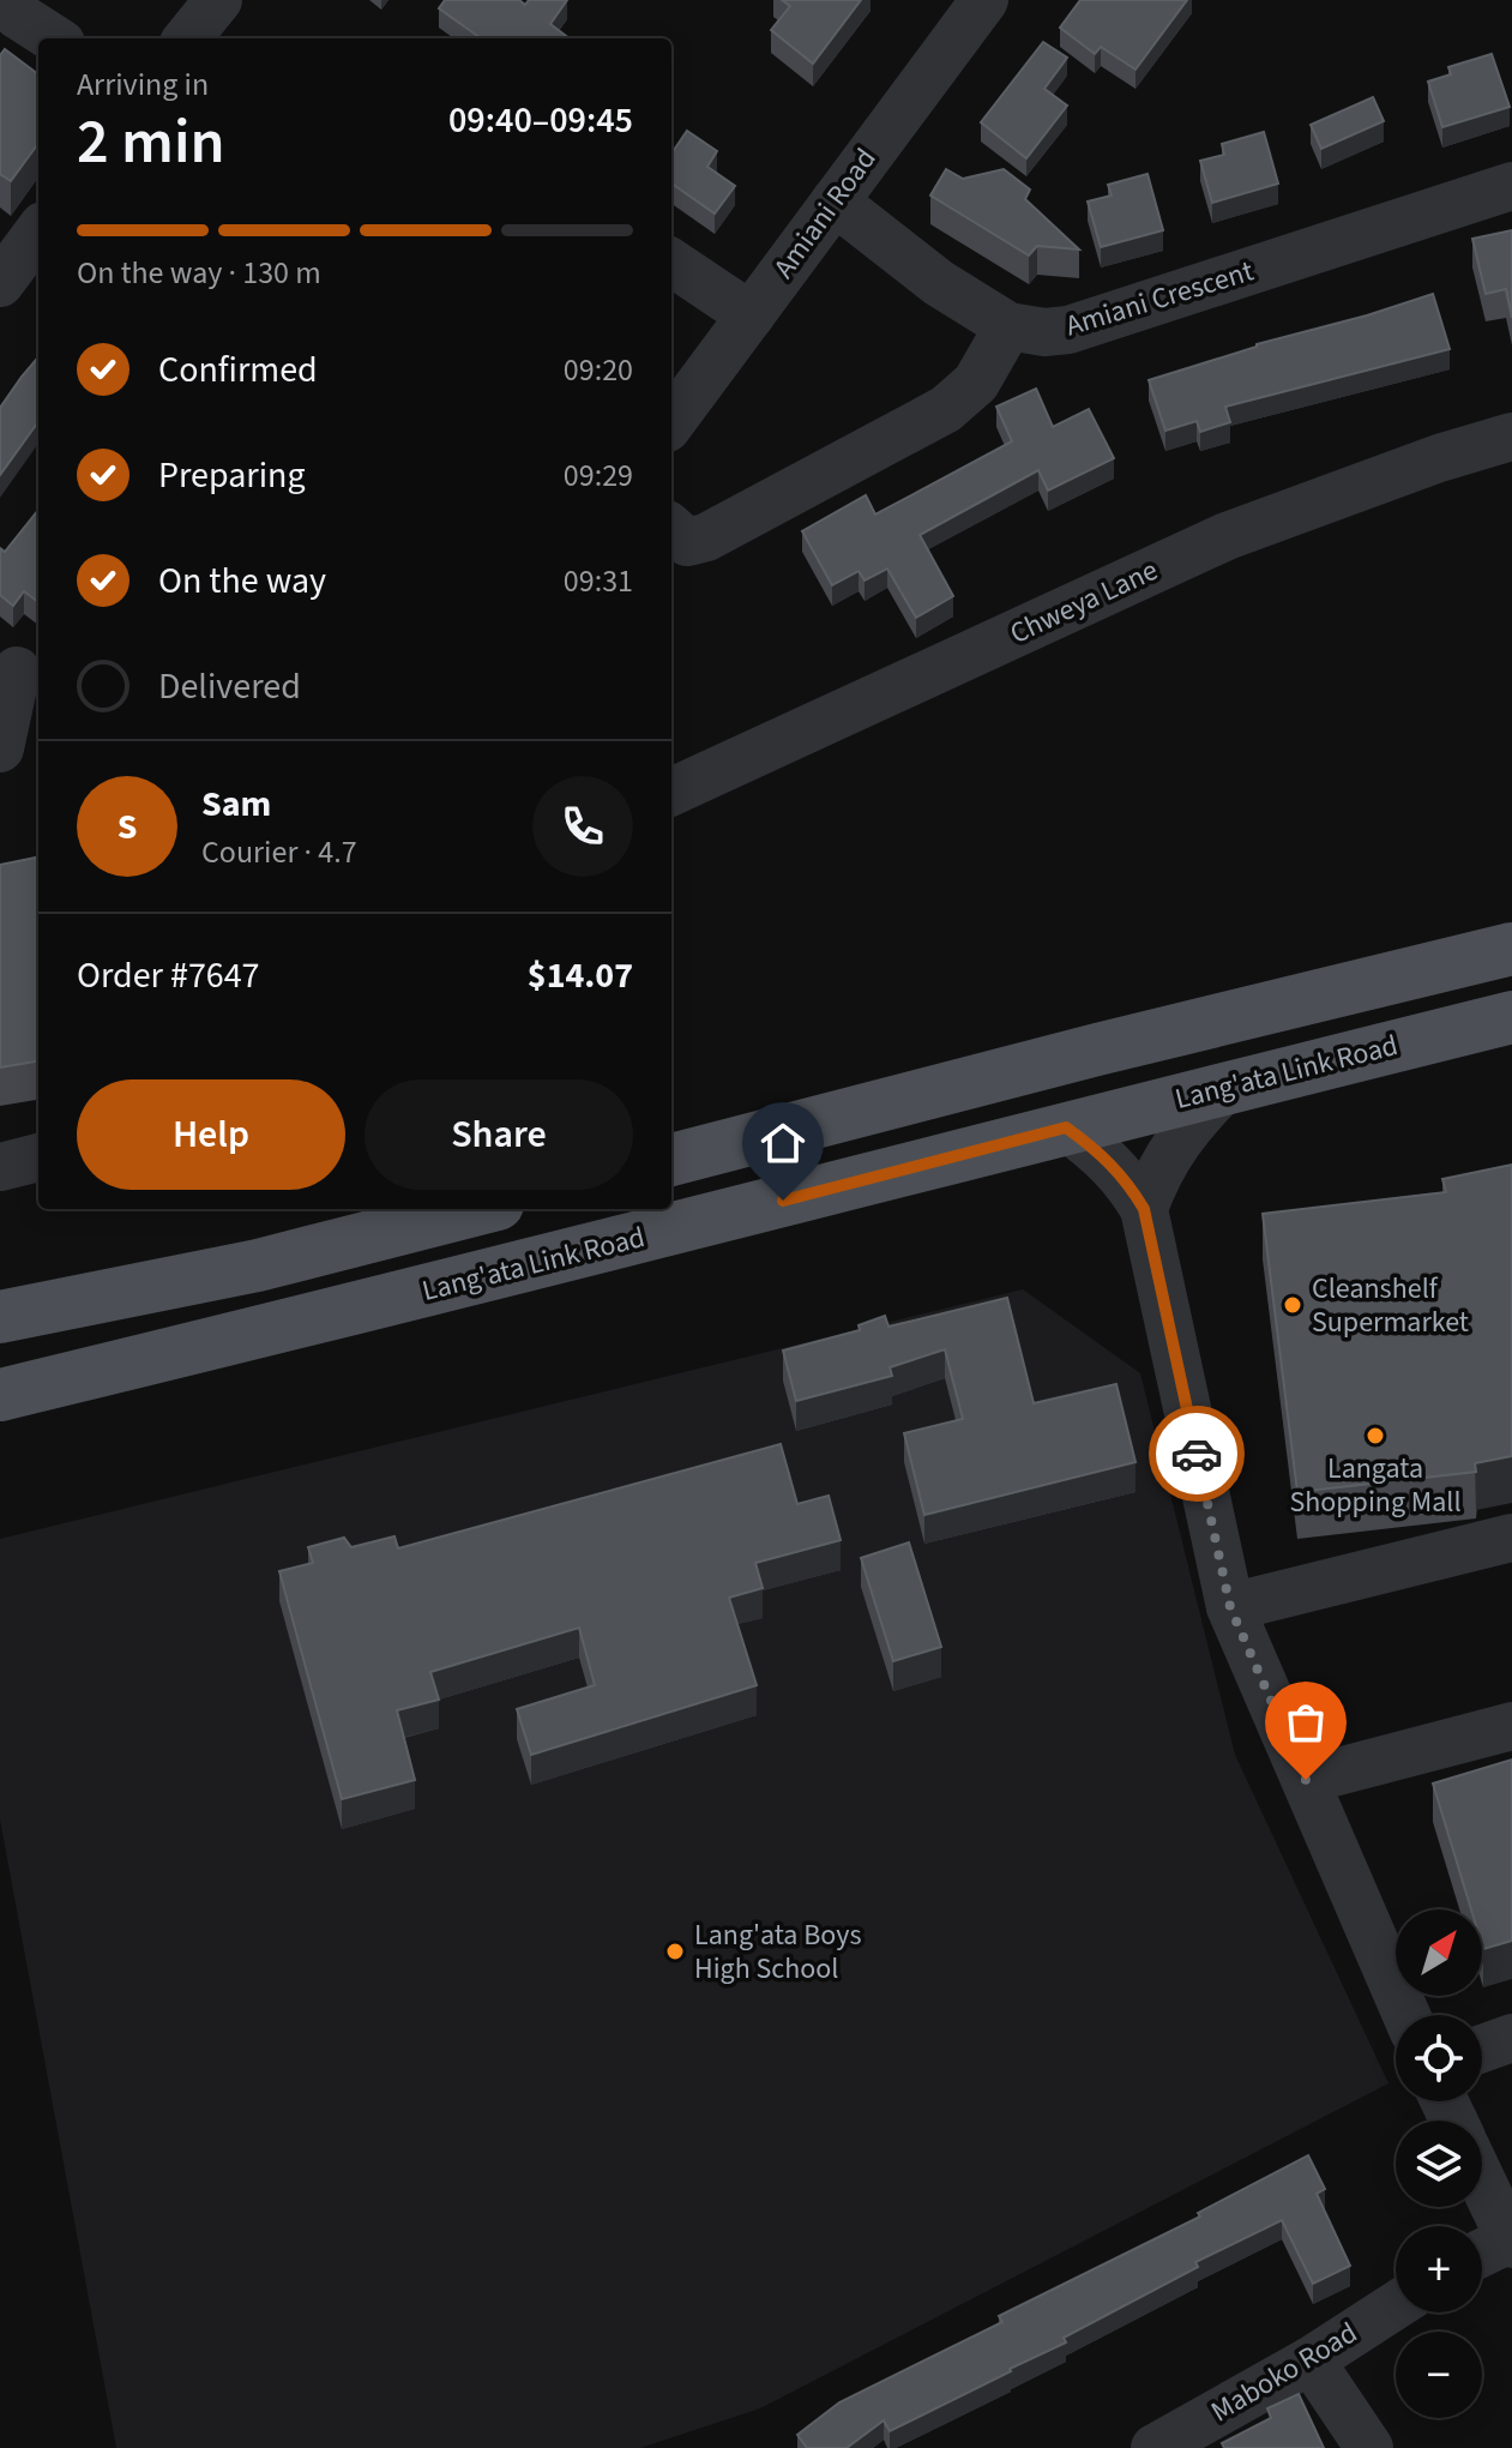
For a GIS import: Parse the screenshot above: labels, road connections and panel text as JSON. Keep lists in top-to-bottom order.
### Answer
{
  "streets": {
    "main road": ["Lang'ata Link Road"],
    "street": [
      "Amiani Road",
      "Amiani Crescent",
      "Chweya Lane",
      "Maboko Road"
    ]
  },
  "crossings": [
    ["Amiani Road", "Amiani Crescent"]
  ],
  "places": ["Cleanshelf Supermarket", "Langata Shopping Mall", "Lang'ata Boys High School"],
  "north": "top right",
  "page": {
    "heading": ["2 min", "Arriving in", "09:40–09:45"],
    "panel": [
      "Sam",
      "Courier · 4.7",
      "Order #7647",
      "$14.07"
    ],
    "bar": "On the way · 130 m",
    "list": [
      ["Confirmed", "09:20"],
      ["Preparing", "09:29"],
      ["On the way", "09:31"],
      "Delivered"
    ],
    "round": "S",
    "buttons": ["Help", "Share"],
    "map_buttons": ["+", "−"]
  }
}
